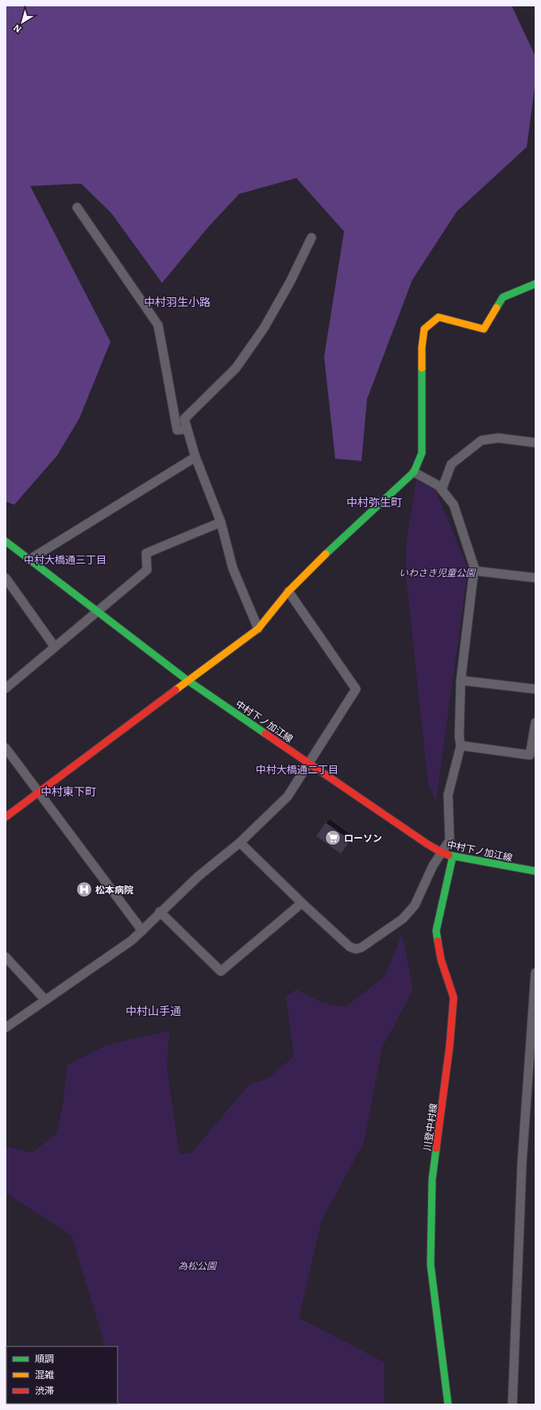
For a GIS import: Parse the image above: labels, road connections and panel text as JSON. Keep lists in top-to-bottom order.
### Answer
{
  "streets": {
    "main road": ["中村下ノ加江線", "川登中村線"]
  },
  "crossings": [
    ["中村下ノ加江線", "川登中村線"]
  ],
  "districts": [
    "中村羽生小路",
    "中村弥生町",
    "中村大橋通三丁目",
    "中村大橋通二丁目",
    "中村東下町",
    "中村山手通"
  ],
  "parks": ["いわさき児童公園", "為松公園"],
  "places": {
    "supermarket": ["ローソン"],
    "hospital": ["松本病院"]
  },
  "legend": ["順調", "混雑", "渋滞"],
  "north": "bottom left"
}
